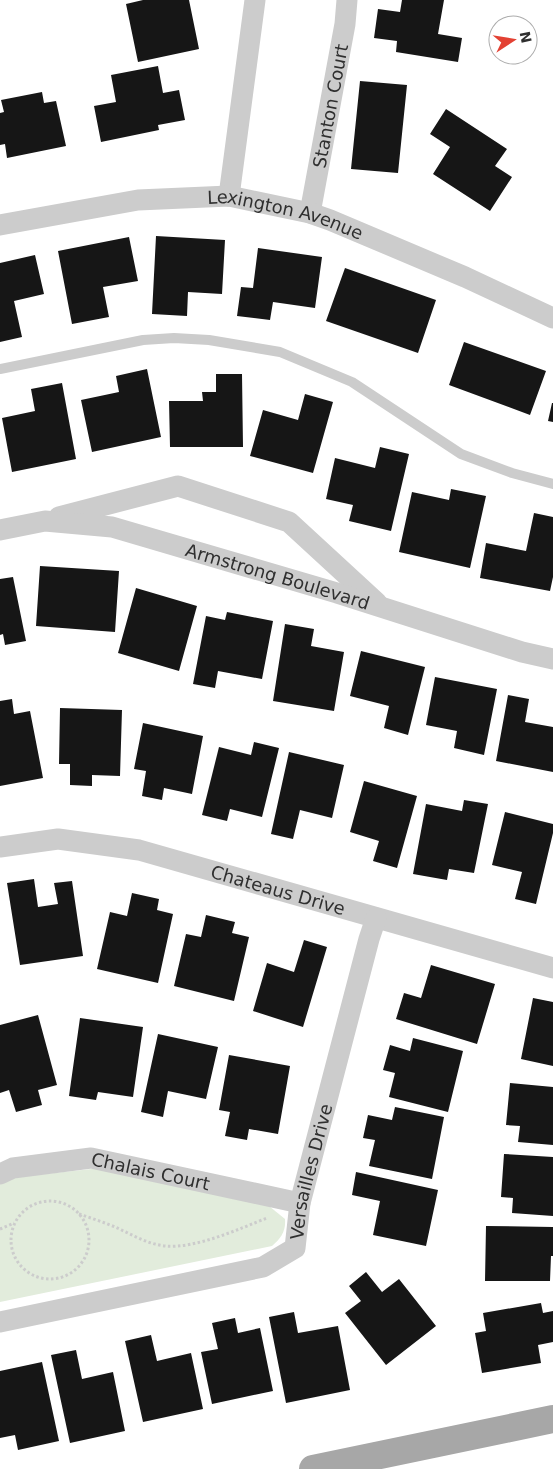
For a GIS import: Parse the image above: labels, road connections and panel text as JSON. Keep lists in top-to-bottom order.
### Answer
{
  "streets": {
    "street": [
      "Stanton Court",
      "Lexington Avenue",
      "Armstrong Boulevard",
      "Chateaus Drive",
      "Chalais Court",
      "Versailles Drive"
    ]
  },
  "crossings": [
    ["Stanton Court", "Lexington Avenue"],
    ["Chateaus Drive", "Versailles Drive"],
    ["Chalais Court", "Versailles Drive"]
  ],
  "north": "right"
}
